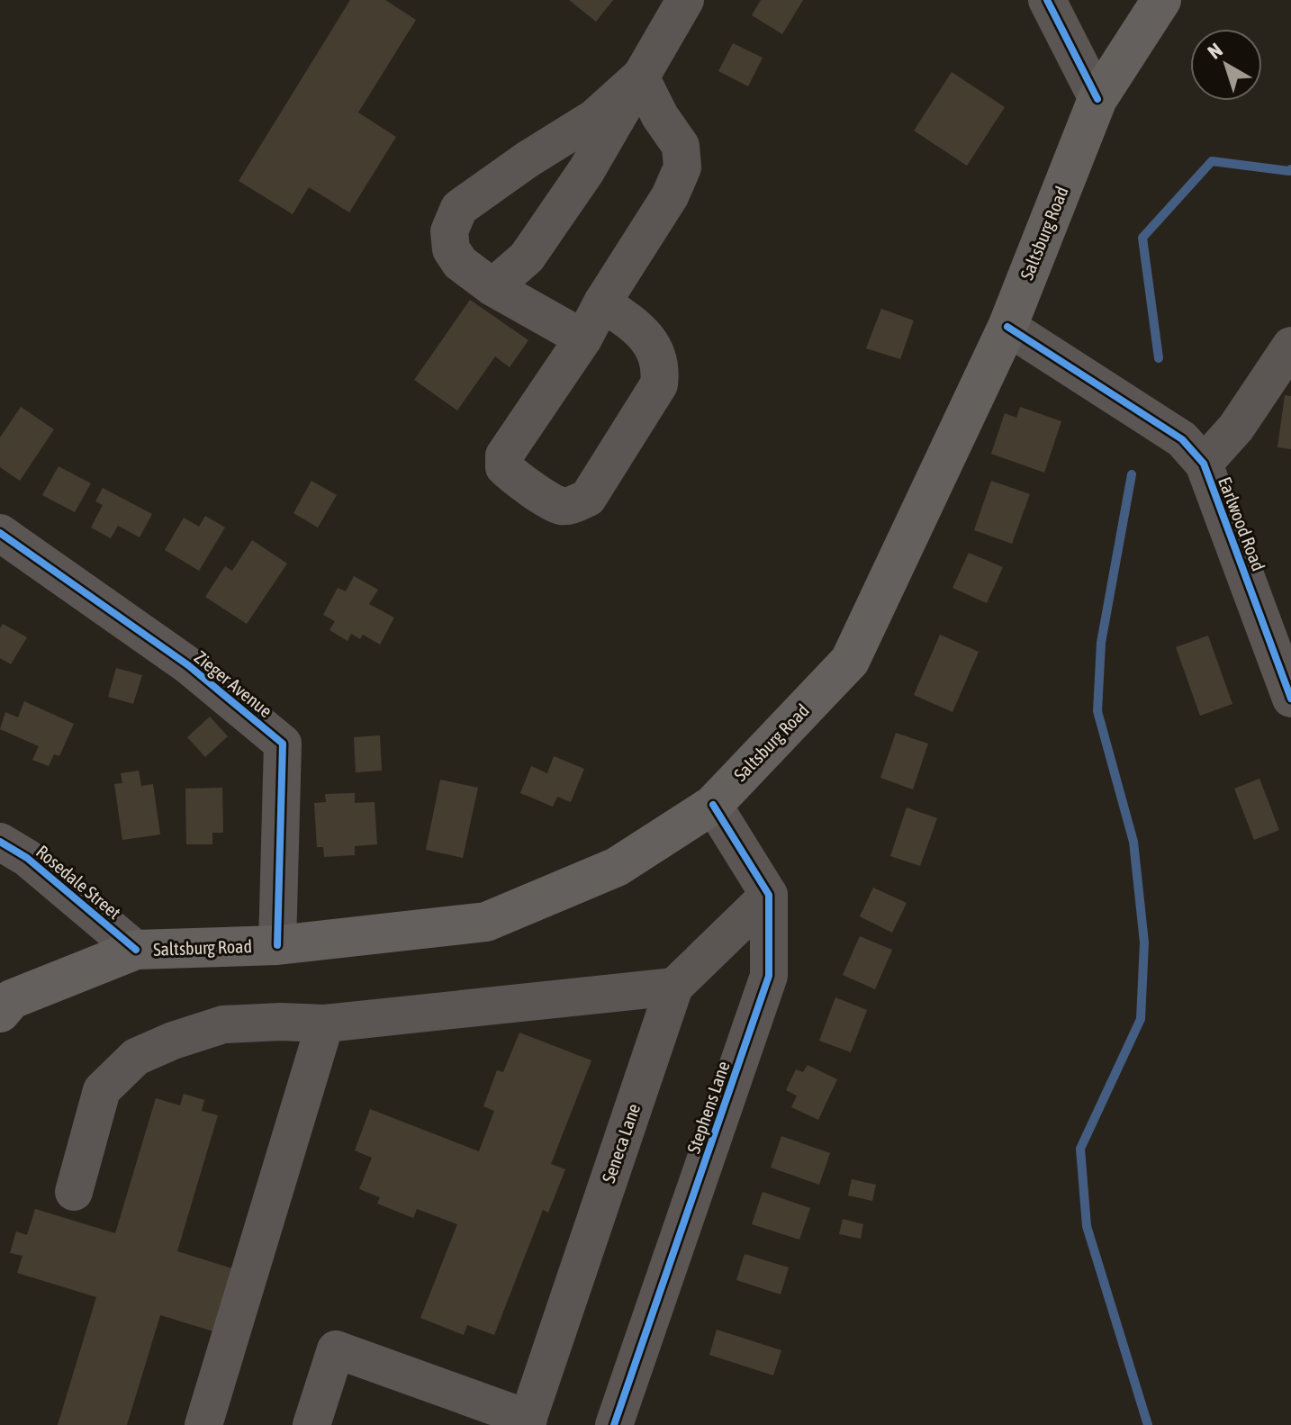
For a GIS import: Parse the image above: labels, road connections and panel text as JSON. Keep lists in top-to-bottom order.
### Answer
{
  "streets": {
    "main road": ["Saltsburg Road"],
    "street": [
      "Earlwood Road",
      "Zieger Avenue",
      "Rosedale Street",
      "Stephens Lane",
      "Seneca Lane"
    ]
  },
  "crossings": [
    ["Saltsburg Road", "Earlwood Road"],
    ["Saltsburg Road", "Zieger Avenue"],
    ["Saltsburg Road", "Rosedale Street"],
    ["Stephens Lane", "Seneca Lane"]
  ],
  "north": "top left"
}
